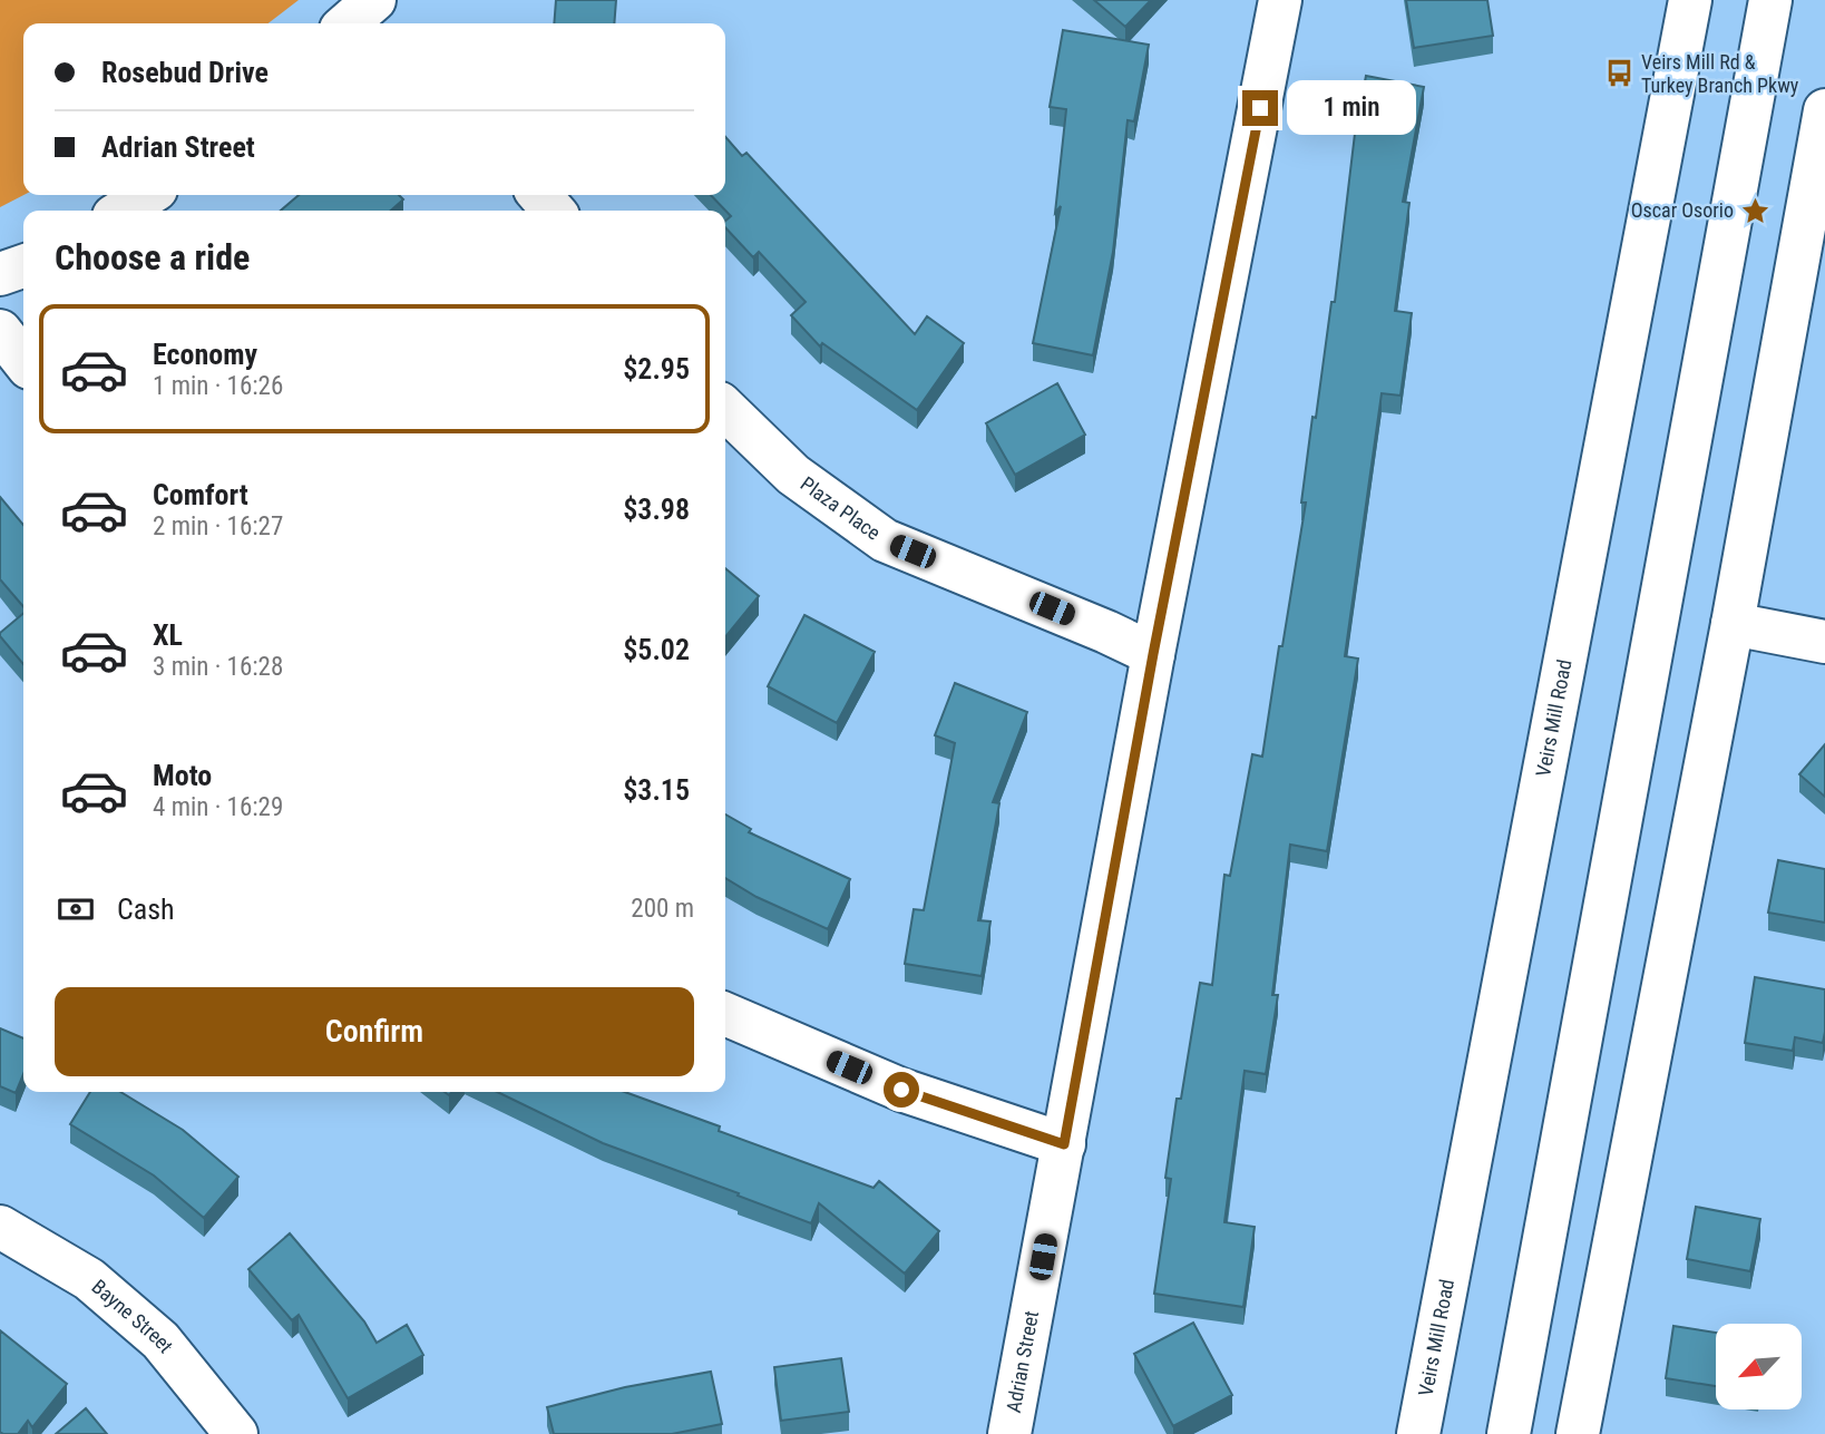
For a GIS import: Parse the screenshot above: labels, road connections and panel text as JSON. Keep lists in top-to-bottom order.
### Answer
{
  "streets": {
    "street": [
      "Plaza Place",
      "Veirs Mill Road",
      "Bayne Street",
      "Adrian Street"
    ]
  },
  "crossings": [
    ["Plaza Place", "Adrian Street"]
  ],
  "places": {
    "bus stop": ["Veirs Mill Rd & Turkey Branch Pkwy"],
    "place": ["Oscar Osorio"]
  },
  "north": "bottom left",
  "page": {
    "banner": ["Rosebud Drive", "Adrian Street"],
    "bubble": "1 min",
    "heading": "Choose a ride",
    "list": [
      {
        "name": "Economy",
        "note": "1 min · 16:26",
        "value": "$2.95"
      },
      {
        "name": "Comfort",
        "note": "2 min · 16:27",
        "value": "$3.98"
      },
      {
        "name": "XL",
        "note": "3 min · 16:28",
        "value": "$5.02"
      },
      {
        "name": "Moto",
        "note": "4 min · 16:29",
        "value": "$3.15"
      }
    ],
    "pay": ["Cash", "200 m"],
    "buttons": "Confirm"
  }
}
